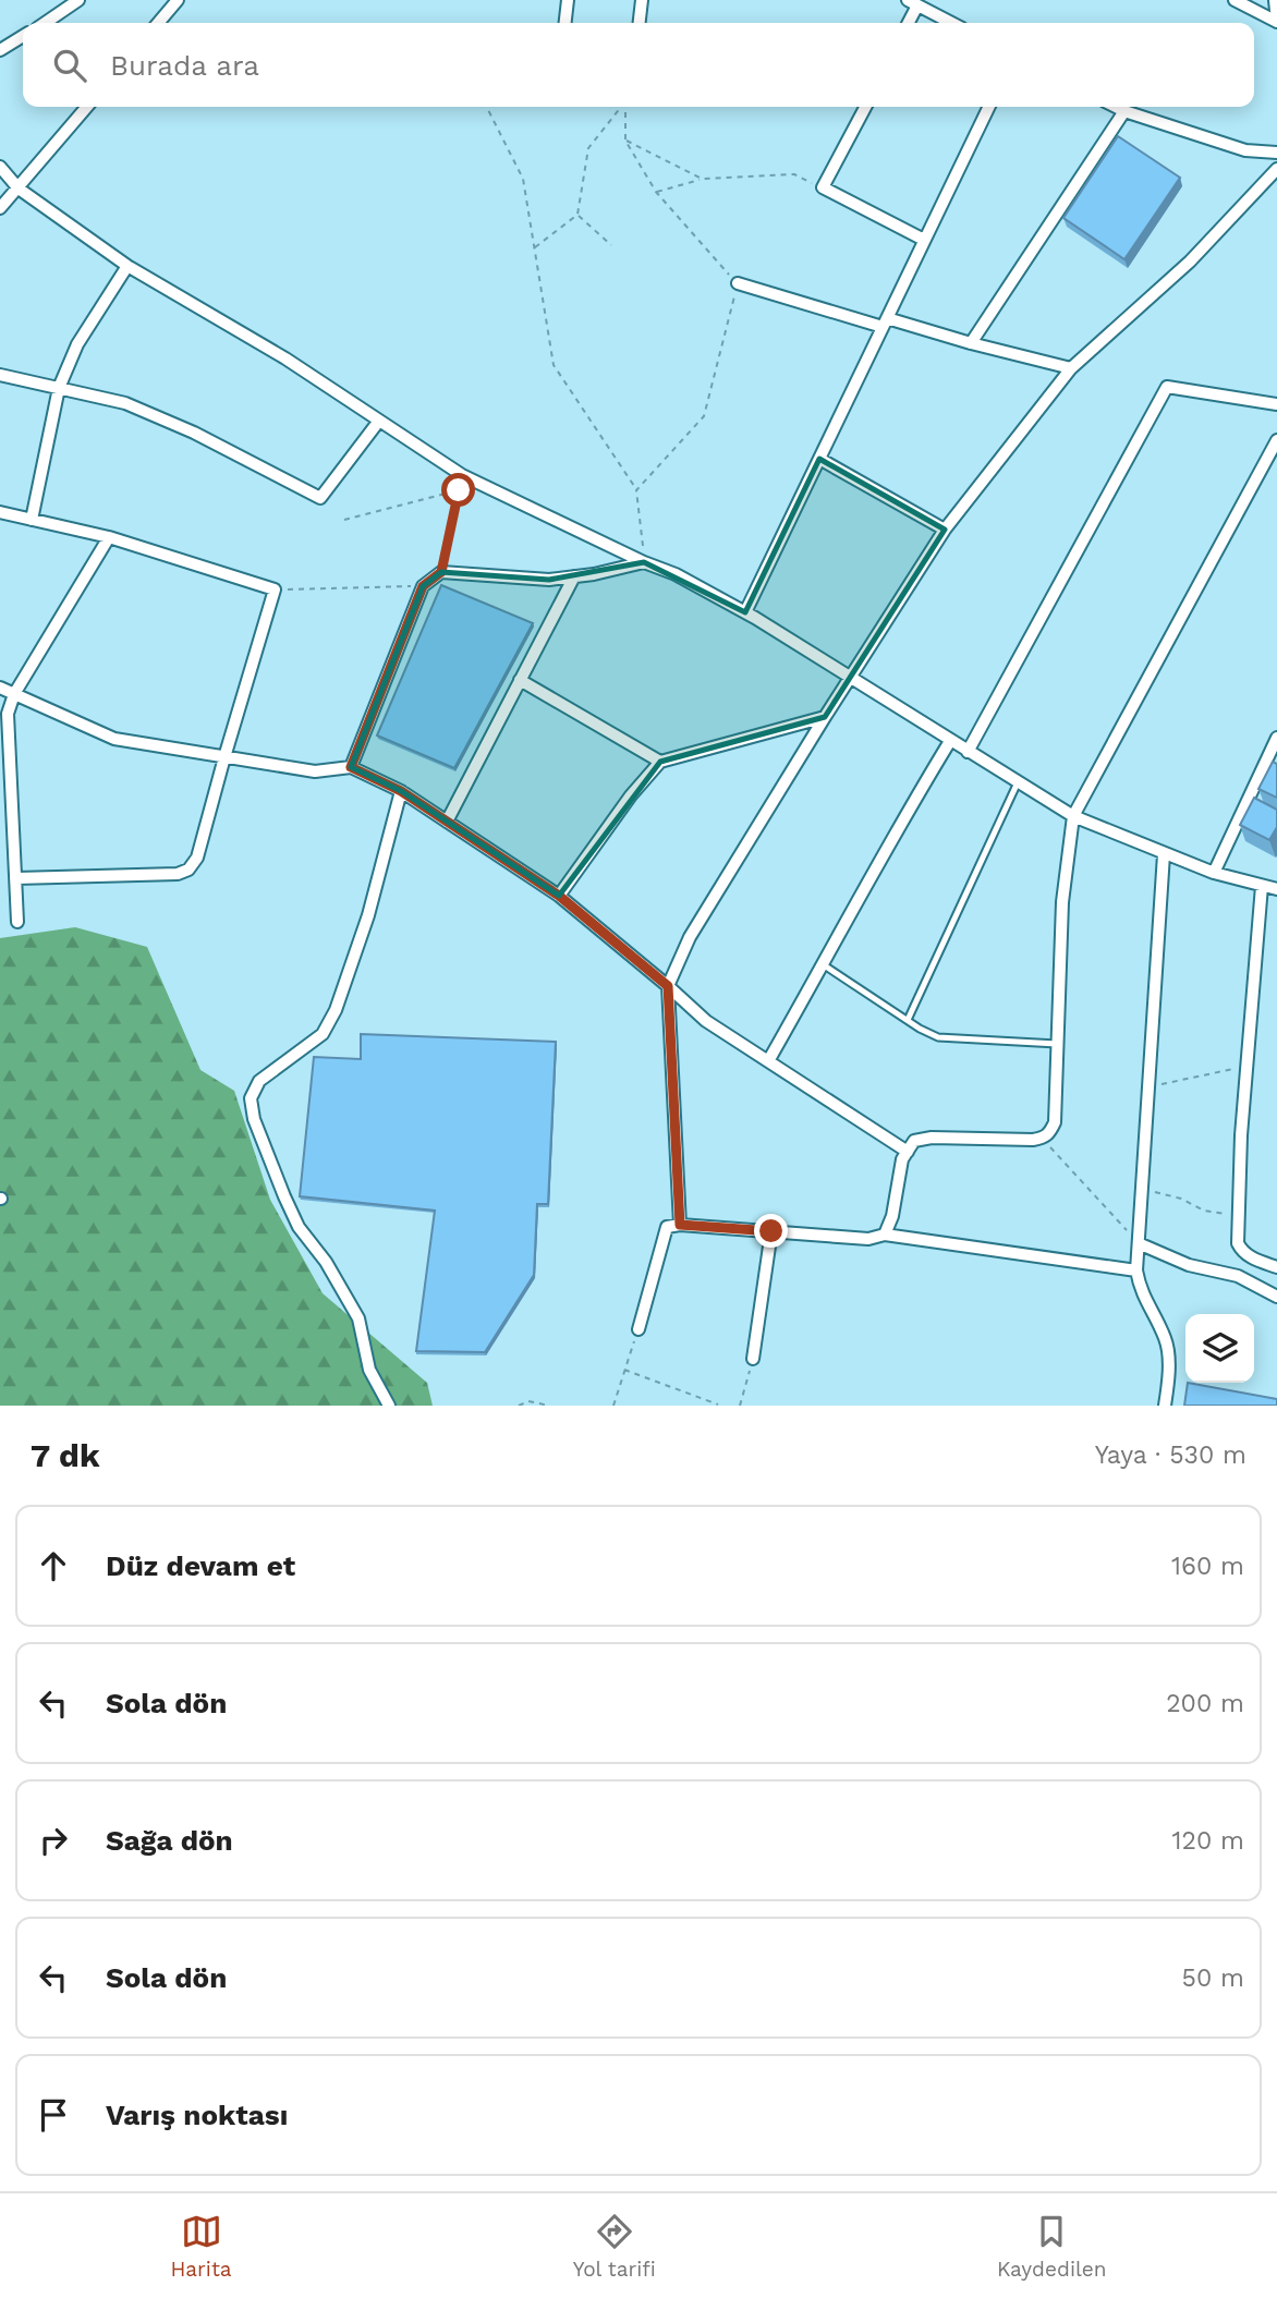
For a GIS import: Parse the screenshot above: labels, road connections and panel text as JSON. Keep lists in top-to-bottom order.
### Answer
{
  "page": {
    "search": "Burada ara",
    "heading": ["7 dk", "Yaya · 530 m"],
    "list": [
      ["Düz devam et", "160 m"],
      ["Sola dön", "200 m"],
      ["Sağa dön", "120 m"],
      ["Sola dön", "50 m"],
      "Varış noktası"
    ],
    "nav": ["Harita", "Yol tarifi", "Kaydedilen"]
  }
}
